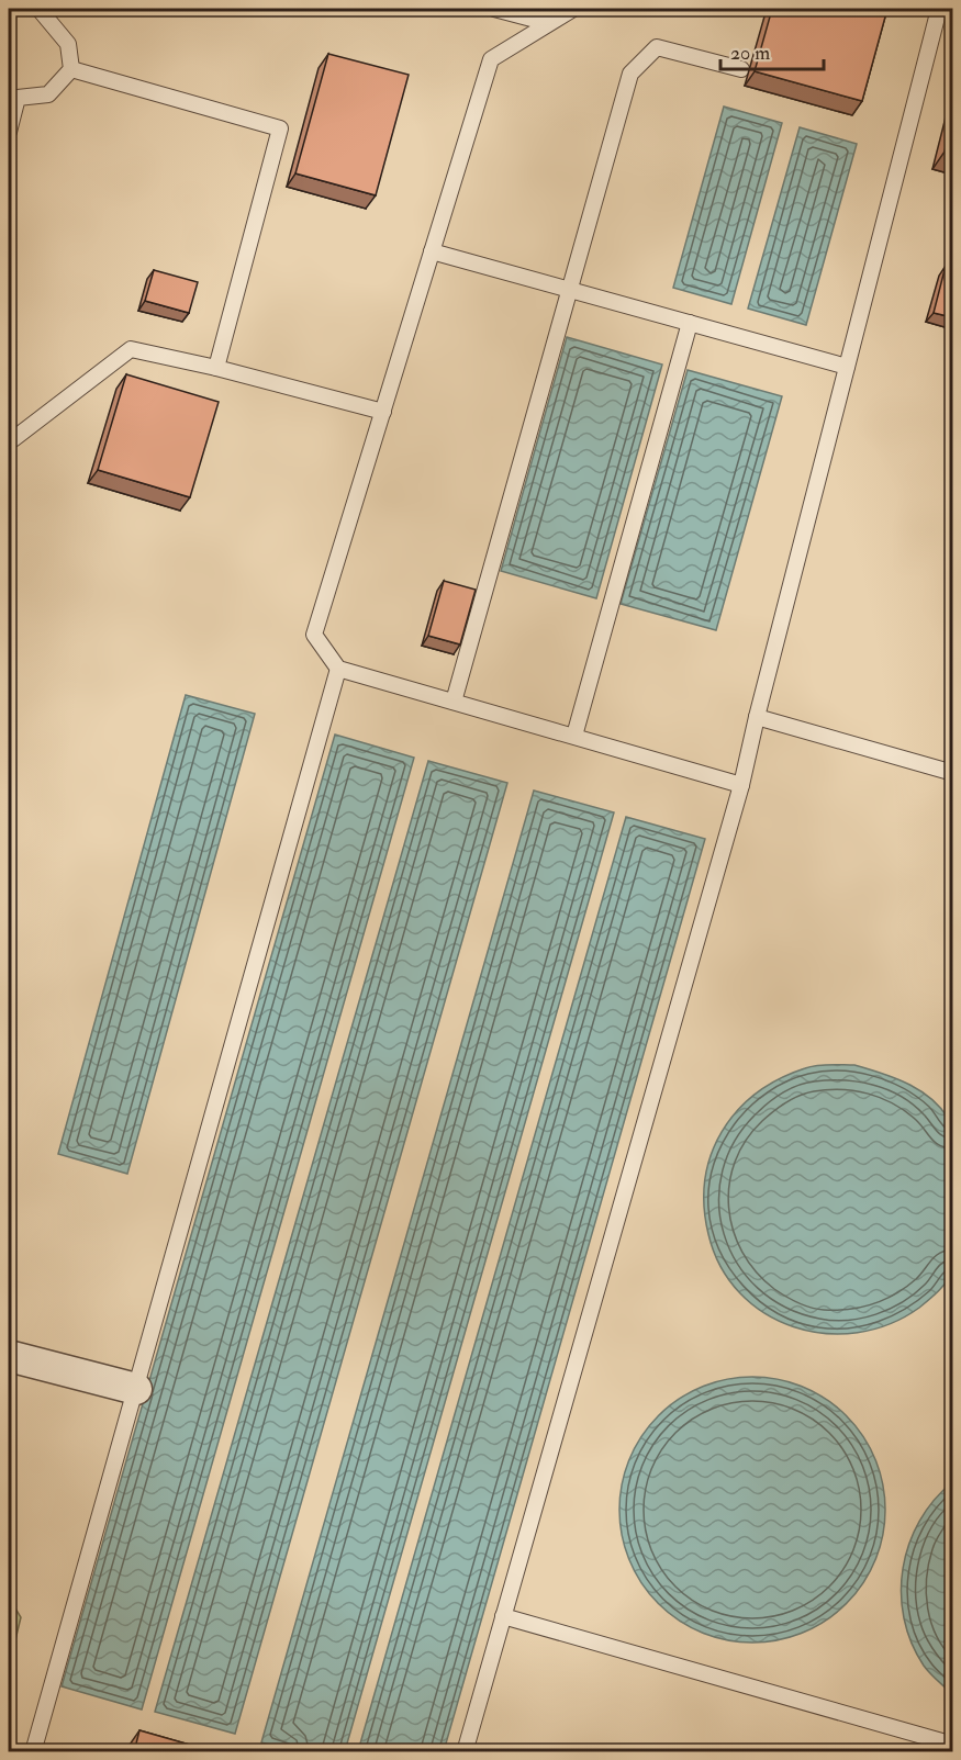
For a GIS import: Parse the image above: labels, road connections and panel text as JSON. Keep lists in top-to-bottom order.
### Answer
{
  "scale_bar": "20 m"
}
